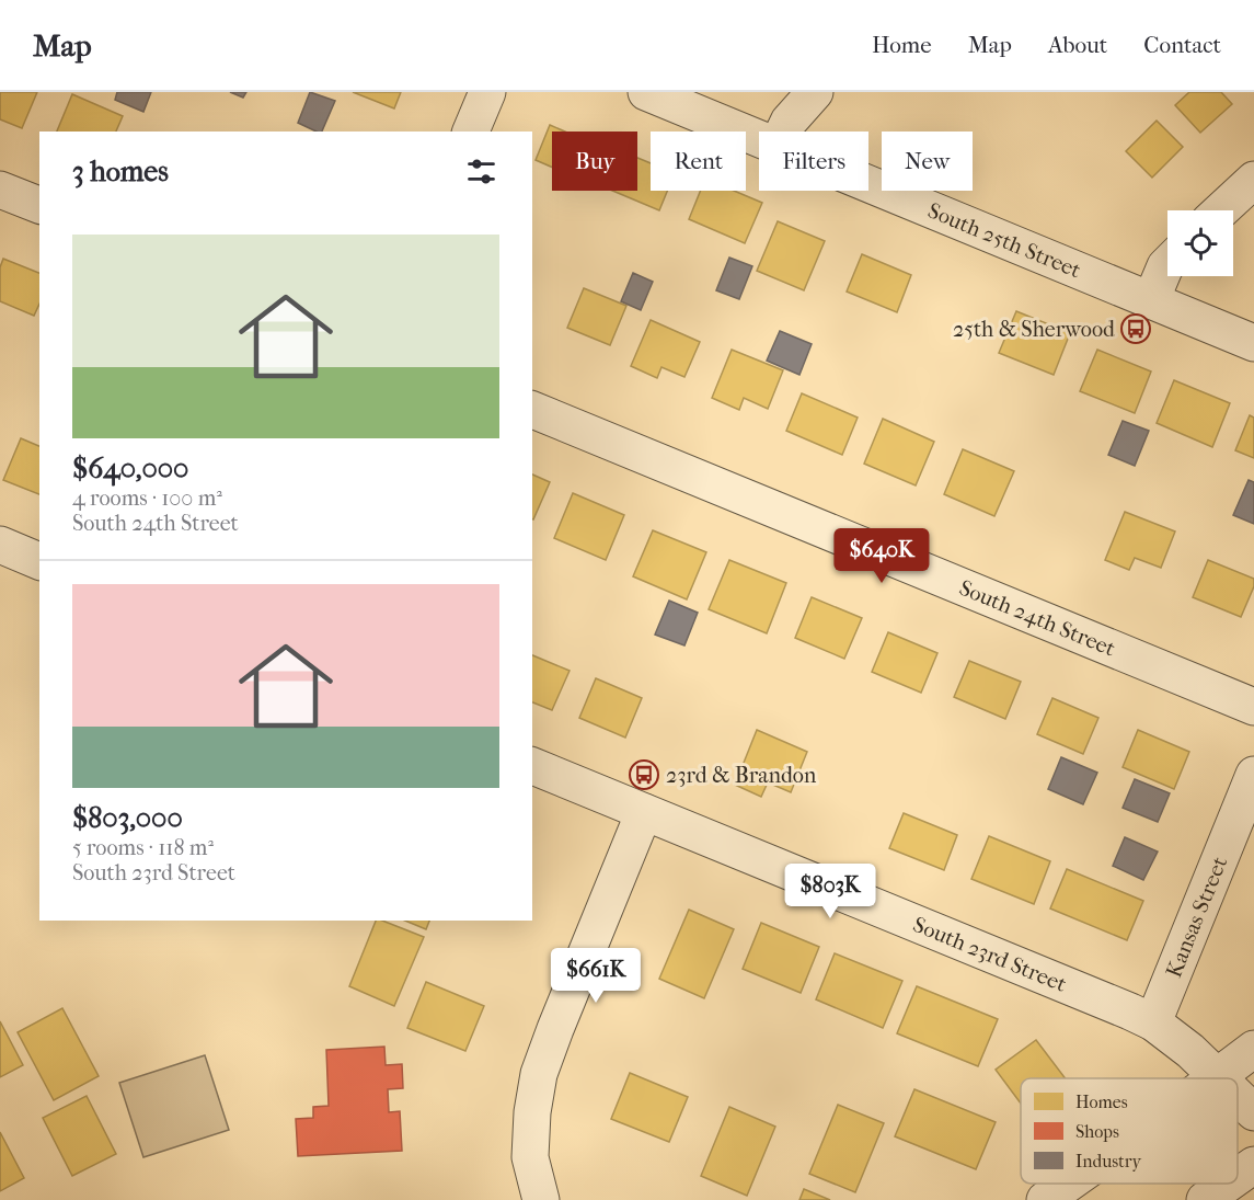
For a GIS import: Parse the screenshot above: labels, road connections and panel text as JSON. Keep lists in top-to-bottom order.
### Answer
{
  "streets": {
    "street": [
      "South 25th Street",
      "South 24th Street",
      "Kansas Street",
      "South 23rd Street"
    ]
  },
  "crossings": [
    ["Kansas Street", "South 23rd Street"]
  ],
  "places": {
    "bus stop": ["25th & Sherwood", "23rd & Brandon"]
  },
  "legend": ["Homes", "Shops", "Industry"],
  "page": {
    "header": "Map",
    "nav": [
      "Home",
      "Map",
      "About",
      "Contact"
    ],
    "chip": [
      "Buy",
      "Rent",
      "Filters",
      "New"
    ],
    "heading": "3 homes",
    "list": [
      {
        "name": "$640,000",
        "note": "4 rooms · 100 m² · South 24th Street"
      },
      {
        "name": "$803,000",
        "note": "5 rooms · 118 m² · South 23rd Street"
      }
    ],
    "price": ["$640K", "$803K", "$661K"]
  }
}
